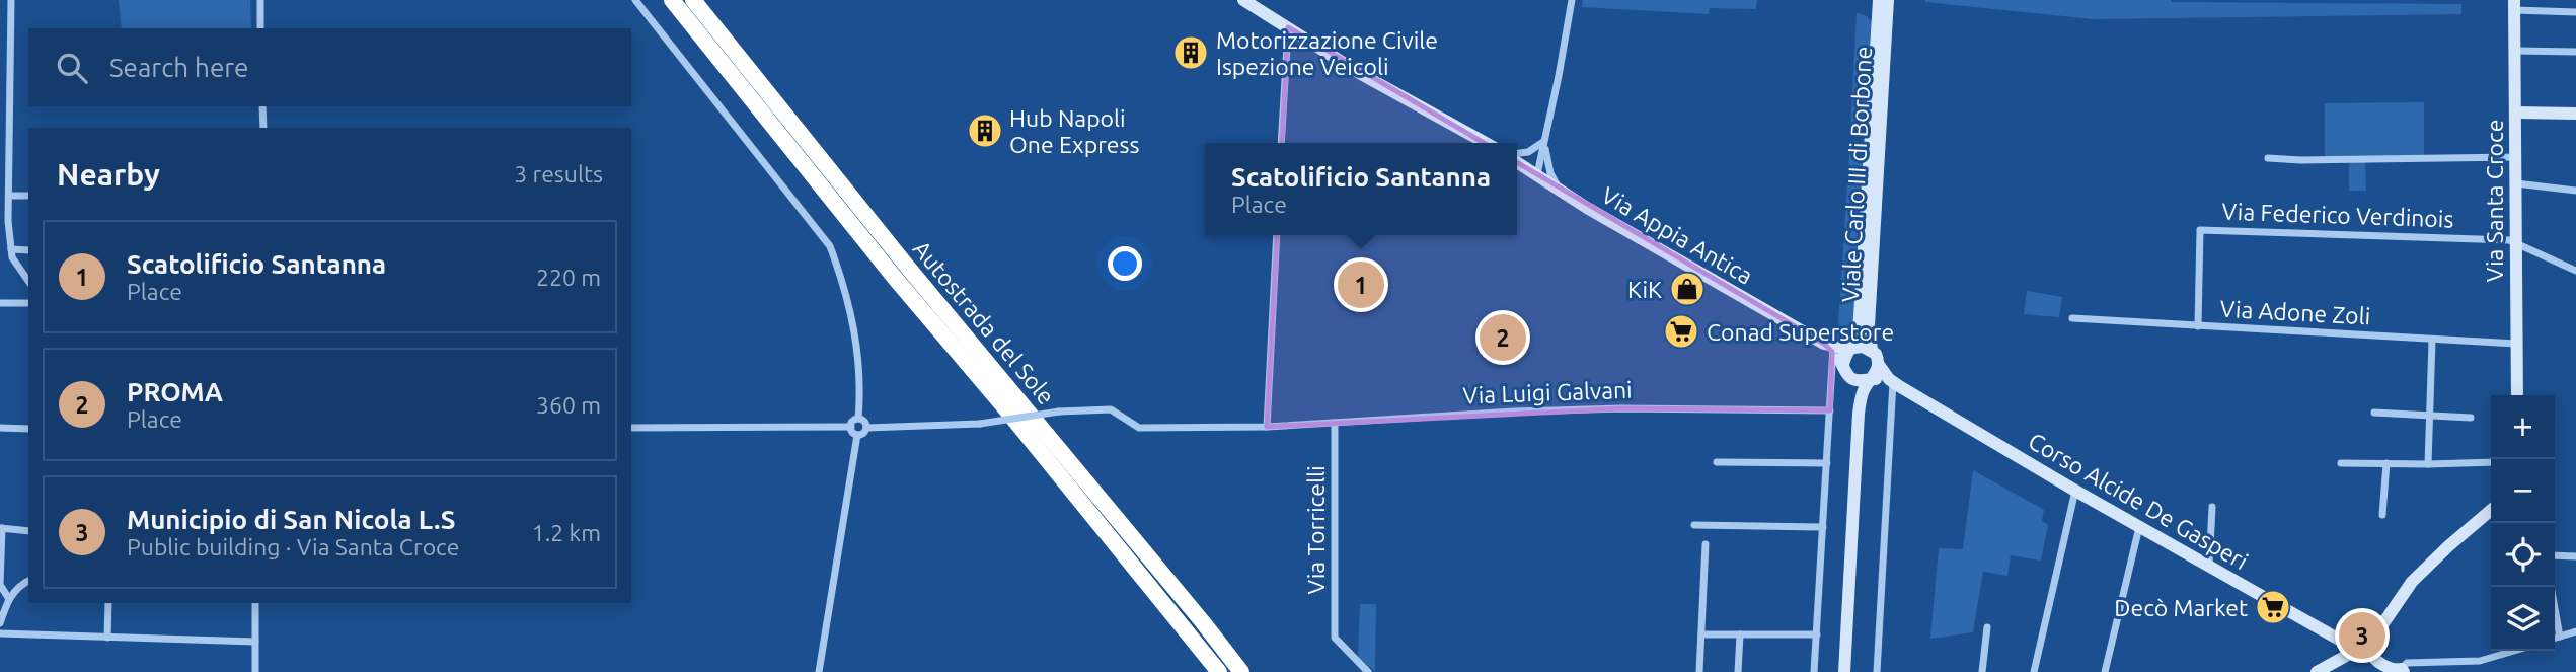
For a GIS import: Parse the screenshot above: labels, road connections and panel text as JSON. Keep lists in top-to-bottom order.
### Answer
{
  "streets": {
    "highway": ["Autostrada del Sole"],
    "street": [
      "Viale Carlo III di Borbone",
      "Via Santa Croce",
      "Via Federico Verdinois",
      "Via Appia Antica",
      "Via Adone Zoli",
      "Via Luigi Galvani",
      "Corso Alcide De Gasperi",
      "Via Torricelli"
    ]
  },
  "crossings": [
    ["Viale Carlo III di Borbone", "Via Appia Antica"],
    ["Viale Carlo III di Borbone", "Corso Alcide De Gasperi"],
    ["Via Santa Croce", "Via Federico Verdinois"],
    ["Via Santa Croce", "Via Adone Zoli"],
    ["Via Federico Verdinois", "Via Adone Zoli"],
    ["Via Appia Antica", "Corso Alcide De Gasperi"],
    ["Via Luigi Galvani", "Via Torricelli"]
  ],
  "places": {
    "building": ["Motorizzazione Civile Ispezione Veicoli", "Hub Napoli One Express"],
    "shop": ["KiK"],
    "supermarket": ["Conad Superstore", "Decò Market"]
  },
  "page": {
    "search": "Search here",
    "heading": ["Nearby", "3 results"],
    "popup": ["Scatolificio Santanna", "Place"],
    "list": [
      {
        "mark": "1",
        "name": "Scatolificio Santanna",
        "note": "Place",
        "value": "220 m"
      },
      {
        "mark": "2",
        "name": "PROMA",
        "note": "Place",
        "value": "360 m"
      },
      {
        "mark": "3",
        "name": "Municipio di San Nicola L.S",
        "note": "Public building · Via Santa Croce",
        "value": "1.2 km"
      }
    ],
    "pins": ["1", "2", "3"],
    "map_buttons": ["+", "−"]
  }
}
